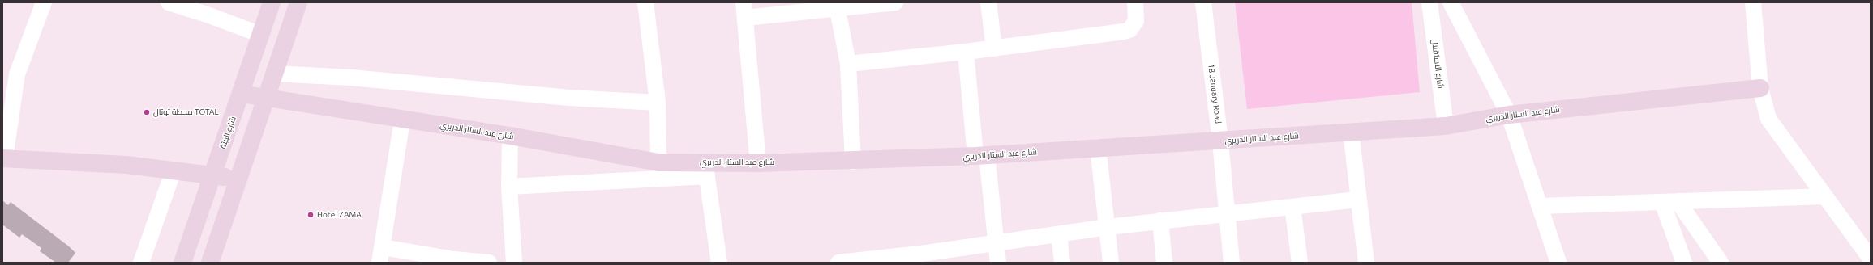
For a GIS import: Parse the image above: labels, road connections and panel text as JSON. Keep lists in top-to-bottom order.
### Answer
{
  "streets": {
    "street": [
      "شارع الاستقلال",
      "18 January Road",
      "شارع عبد الستار الدريري",
      "شارع البيئة"
    ]
  },
  "crossings": [
    ["شارع الاستقلال", "شارع عبد الستار الدريري"],
    ["18 January Road", "شارع عبد الستار الدريري"],
    ["شارع عبد الستار الدريري", "شارع البيئة"]
  ],
  "places": ["محطة توتال TOTAL", "Hotel ZAMA"]
}
